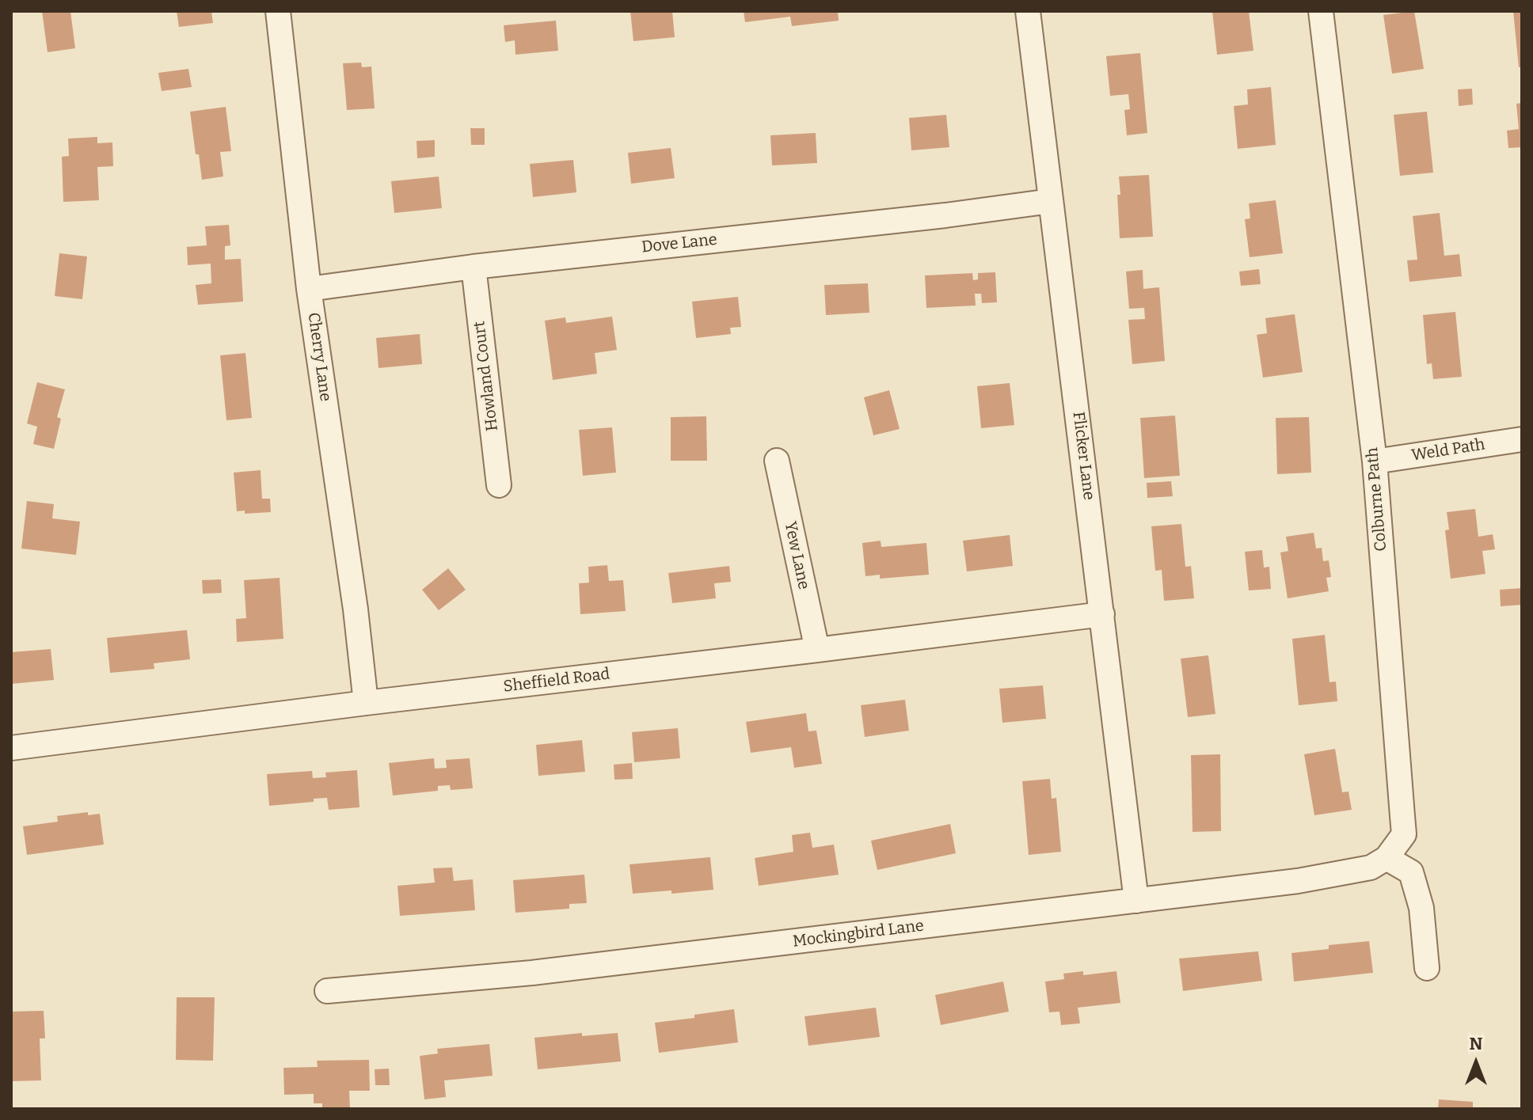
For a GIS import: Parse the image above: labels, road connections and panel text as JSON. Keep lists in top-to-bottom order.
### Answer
{
  "streets": {
    "street": [
      "Dove Lane",
      "Cherry Lane",
      "Howland Court",
      "Weld Path",
      "Flicker Lane",
      "Colburne Path",
      "Yew Lane",
      "Sheffield Road",
      "Mockingbird Lane"
    ]
  },
  "crossings": [
    ["Dove Lane", "Cherry Lane"],
    ["Dove Lane", "Howland Court"],
    ["Dove Lane", "Flicker Lane"],
    ["Cherry Lane", "Sheffield Road"],
    ["Weld Path", "Colburne Path"],
    ["Flicker Lane", "Sheffield Road"],
    ["Flicker Lane", "Mockingbird Lane"],
    ["Colburne Path", "Mockingbird Lane"],
    ["Yew Lane", "Sheffield Road"]
  ],
  "north": "top"
}
